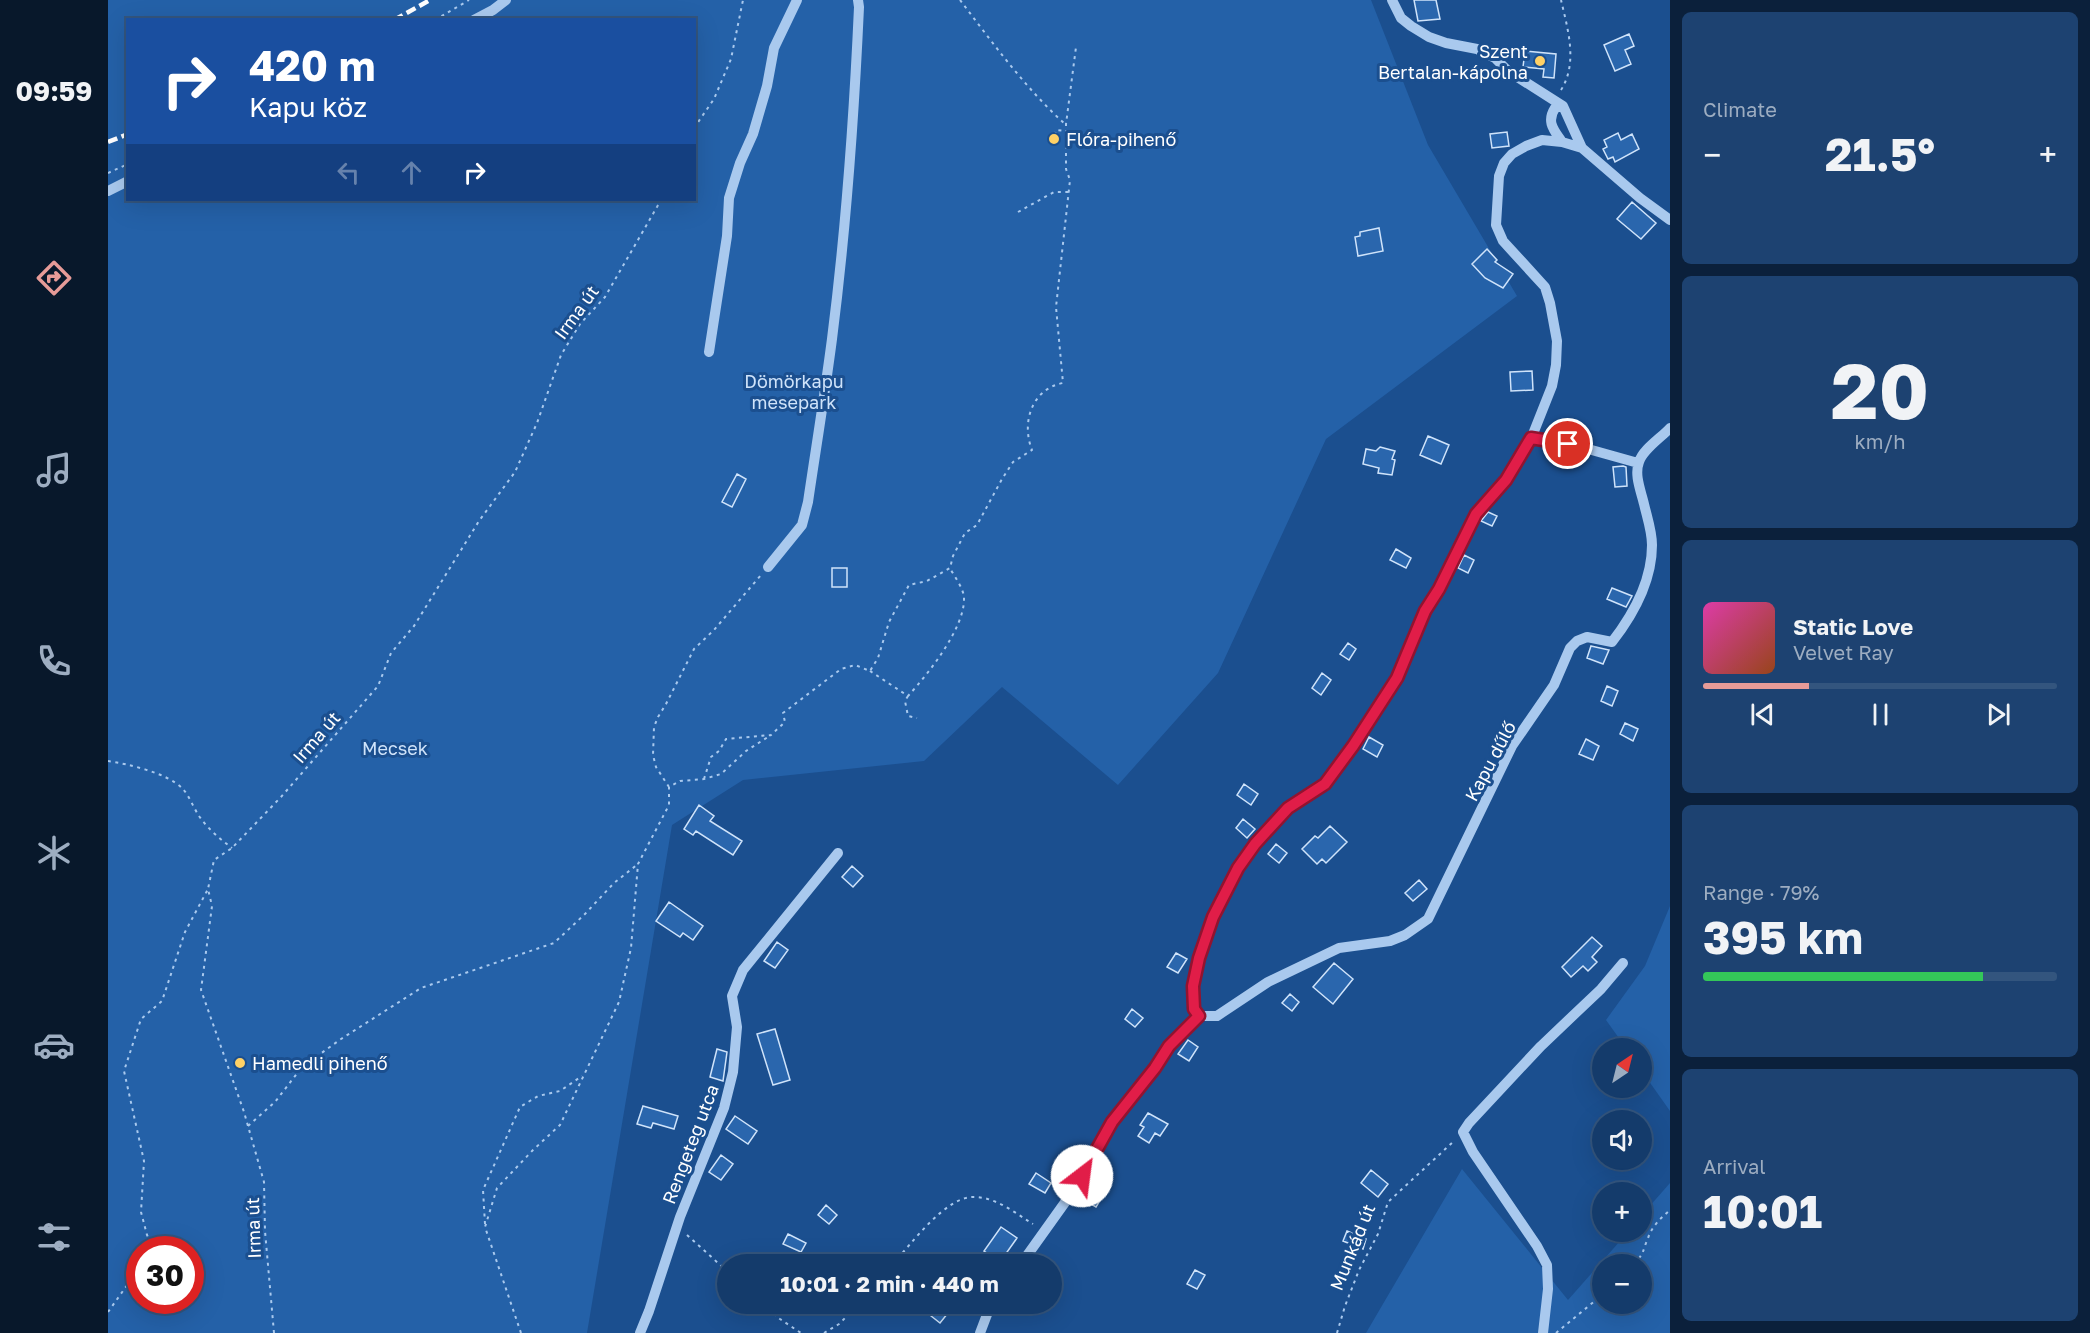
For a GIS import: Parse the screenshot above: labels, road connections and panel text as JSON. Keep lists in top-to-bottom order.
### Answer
{
  "streets": {
    "street": ["Kapu dűlő", "Rengeteg utca"],
    "path": ["Irma út", "Munkád út"]
  },
  "parks": ["Dömörkapu mesepark", "Mecsek"],
  "places": ["Szent Bertalan-kápolna", "Flóra-pihenő", "Hamedli pihenő"],
  "north": "top right",
  "page": {
    "tabs": "09:59",
    "tile": [
      "Climate",
      ["20", "km/h"],
      ["Range · 79%", "395 km"],
      ["Arrival", "10:01"]
    ],
    "turn": ["420 m", "Kapu köz"],
    "heat": ["−", "21.5°", "+"],
    "song": ["Static Love", "Velvet Ray"],
    "map_buttons": ["+", "−"],
    "limit": "30",
    "trip": "10:01 · 2 min · 440 m"
  }
}
